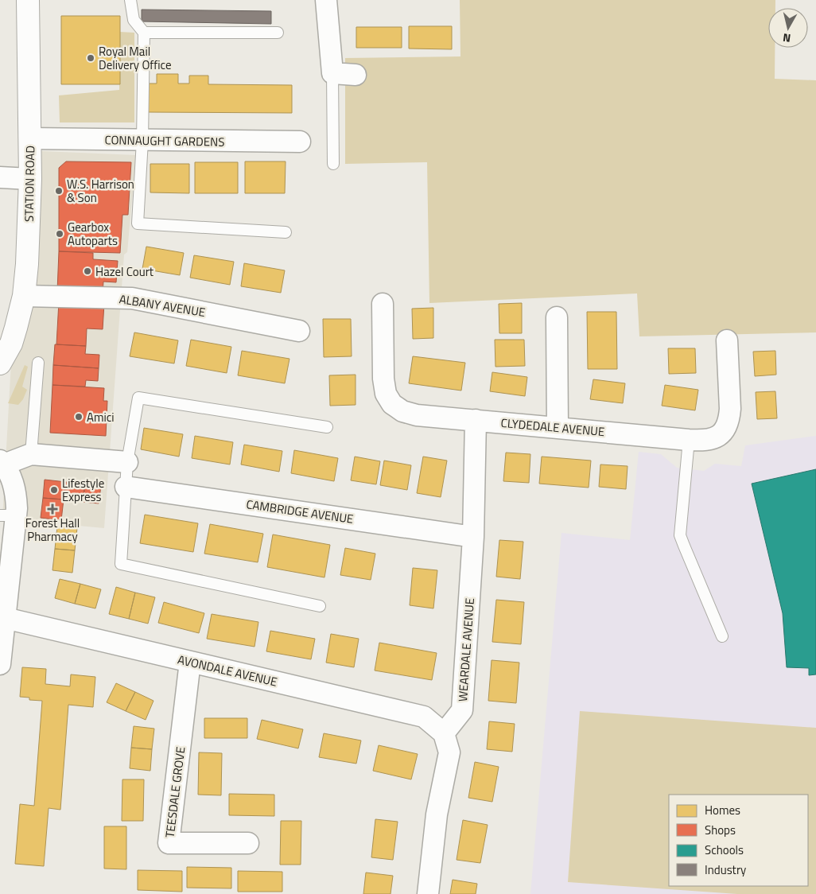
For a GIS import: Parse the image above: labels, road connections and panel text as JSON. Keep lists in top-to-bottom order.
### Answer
{
  "streets": {
    "main road": ["STATION ROAD"],
    "street": [
      "CONNAUGHT GARDENS",
      "ALBANY AVENUE",
      "CLYDEDALE AVENUE",
      "CAMBRIDGE AVENUE",
      "WEARDALE AVENUE",
      "AVONDALE AVENUE",
      "TEESDALE GROVE"
    ]
  },
  "crossings": [
    ["CONNAUGHT GARDENS", "STATION ROAD"],
    ["STATION ROAD", "ALBANY AVENUE"],
    ["CLYDEDALE AVENUE", "WEARDALE AVENUE"],
    ["CAMBRIDGE AVENUE", "WEARDALE AVENUE"],
    ["WEARDALE AVENUE", "AVONDALE AVENUE"],
    ["AVONDALE AVENUE", "TEESDALE GROVE"]
  ],
  "places": {
    "other": [
      "Royal Mail Delivery Office",
      "W.S. Harrison & Son",
      "Gearbox Autoparts",
      "Hazel Court",
      "Amici",
      "Lifestyle Express"
    ],
    "health": ["Forest Hall Pharmacy"]
  },
  "legend": [
    "Homes",
    "Shops",
    "Schools",
    "Industry"
  ],
  "north": "bottom"
}
